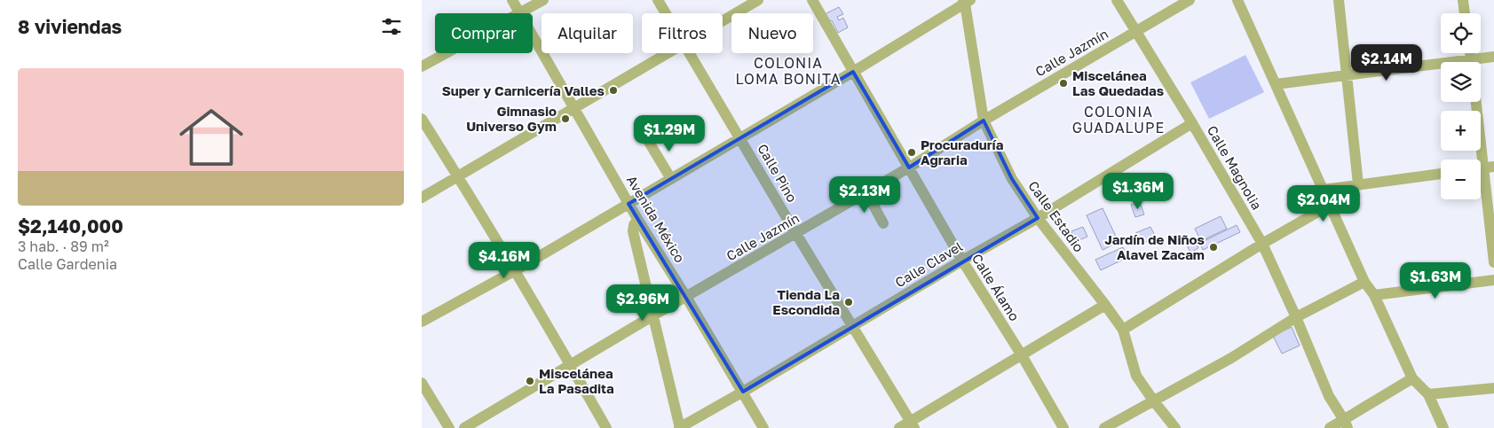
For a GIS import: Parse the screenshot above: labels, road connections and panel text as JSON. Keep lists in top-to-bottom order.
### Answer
{
  "streets": {
    "street": [
      "Calle Jazmín",
      "Calle Magnolia",
      "Calle Pino",
      "Calle Estadio",
      "Avenida México",
      "Calle Clavel",
      "Calle Álamo"
    ]
  },
  "crossings": [
    ["Calle Jazmín", "Calle Magnolia"],
    ["Calle Jazmín", "Calle Pino"],
    ["Calle Jazmín", "Calle Estadio"],
    ["Calle Jazmín", "Avenida México"],
    ["Calle Jazmín", "Calle Álamo"],
    ["Calle Magnolia", "Calle Clavel"],
    ["Calle Pino", "Calle Clavel"],
    ["Calle Estadio", "Calle Clavel"],
    ["Avenida México", "Calle Clavel"],
    ["Calle Clavel", "Calle Álamo"]
  ],
  "districts": ["COLONIA LOMA BONITA", "COLONIA GUADALUPE"],
  "places": [
    "Miscelánea Las Quedadas",
    "Super y Carnicería Valles",
    "Gimnasio Universo Gym",
    "Procuraduría Agraria",
    "Jardín de Niños Alavel Zacam",
    "Tienda La Escondida",
    "Miscelánea La Pasadita"
  ],
  "page": {
    "heading": "8 viviendas",
    "map_buttons": ["+", "−"],
    "chip": [
      "Comprar",
      "Alquilar",
      "Filtros",
      "Nuevo"
    ],
    "price": [
      "$2.14M",
      "$1.29M",
      "$1.36M",
      "$2.13M",
      "$2.04M",
      "$4.16M",
      "$1.63M",
      "$2.96M"
    ],
    "list": [
      {
        "name": "$2,140,000",
        "note": "3 hab. · 89 m² · Calle Gardenia"
      }
    ]
  }
}
